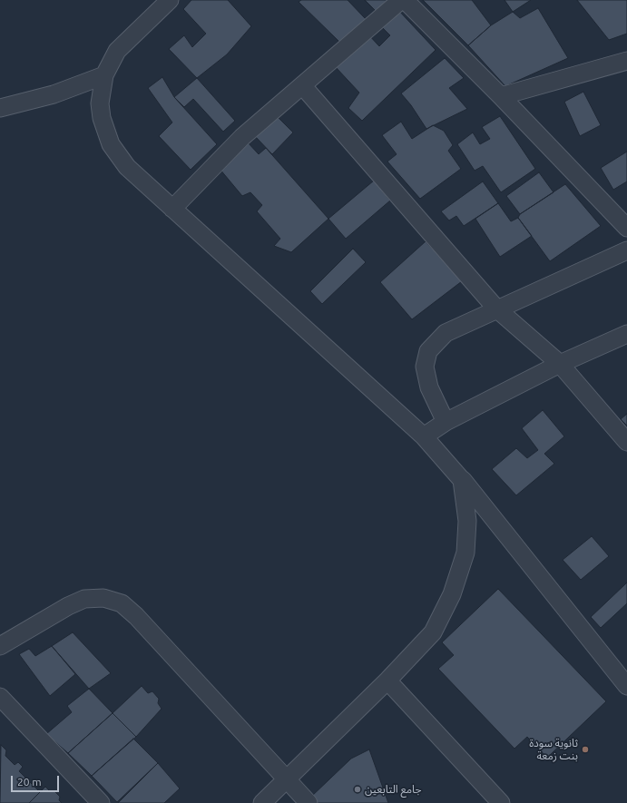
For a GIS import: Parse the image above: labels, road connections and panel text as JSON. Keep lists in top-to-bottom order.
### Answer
{
  "places": ["ثانوية سودة بنت زمعة", "جامع التابعين"],
  "scale_bar": "20 m"
}
